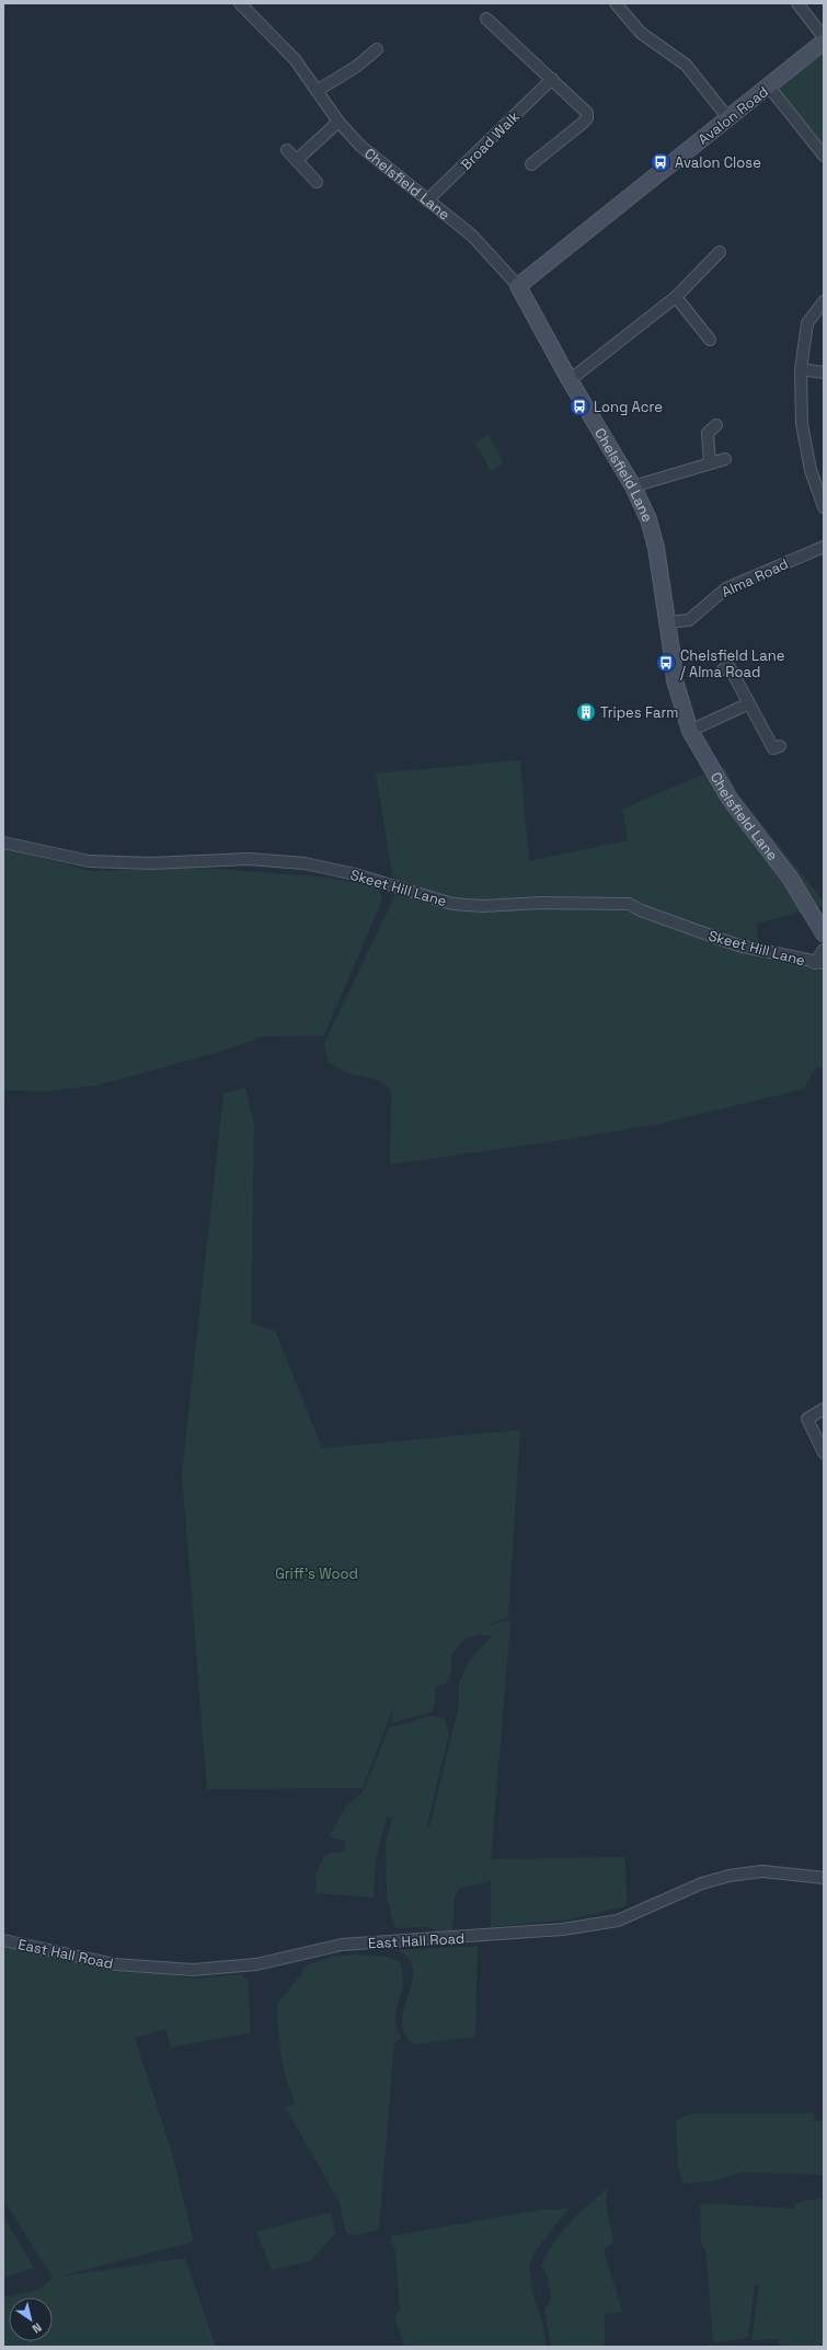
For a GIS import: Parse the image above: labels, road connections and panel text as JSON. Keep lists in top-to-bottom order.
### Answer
{
  "streets": {
    "street": [
      "Avalon Road",
      "Broad Walk",
      "Chelsfield Lane",
      "Alma Road",
      "Skeet Hill Lane",
      "East Hall Road"
    ]
  },
  "crossings": [
    ["Avalon Road", "Chelsfield Lane"],
    ["Broad Walk", "Chelsfield Lane"],
    ["Chelsfield Lane", "Alma Road"]
  ],
  "parks": ["Griff's Wood"],
  "places": {
    "bus stop": ["Avalon Close", "Long Acre", "Chelsfield Lane / Alma Road"],
    "building": ["Tripes Farm"]
  },
  "north": "bottom right"
}
